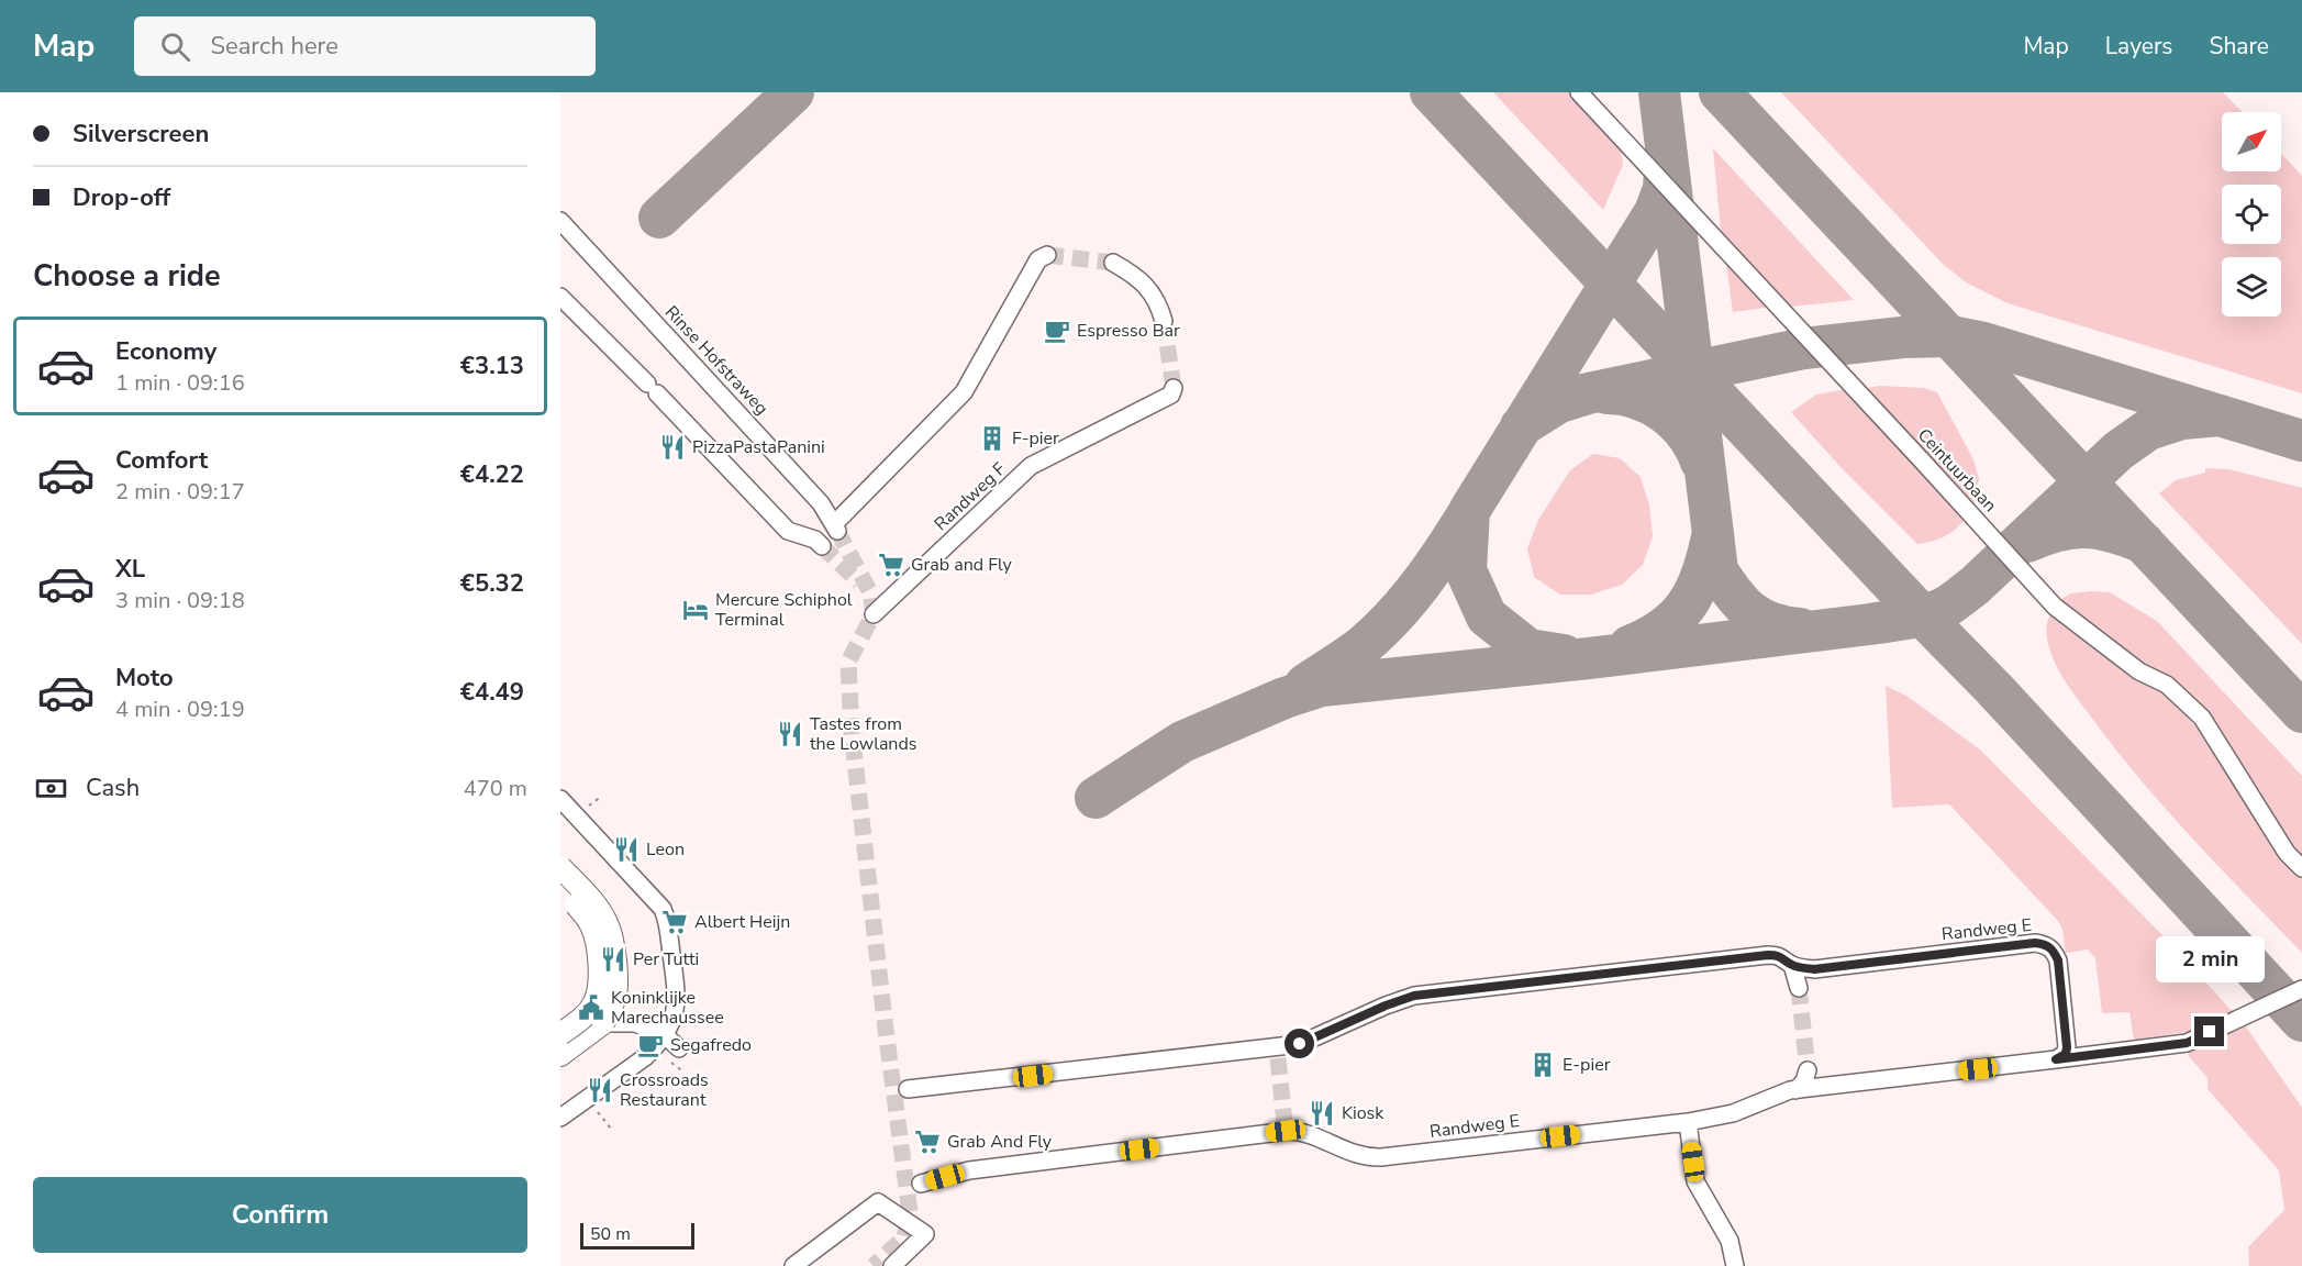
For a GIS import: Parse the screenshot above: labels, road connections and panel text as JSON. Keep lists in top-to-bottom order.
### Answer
{
  "streets": {
    "street": [
      "Rinse Hofstraweg",
      "Ceintuurbaan",
      "Randweg F",
      "Randweg E"
    ]
  },
  "places": {
    "cafe": ["Espresso Bar", "Segafredo"],
    "building": ["F-pier", "E-pier"],
    "restaurant": [
      "PizzaPastaPanini",
      "Tastes from the Lowlands",
      "Leon",
      "Per Tutti",
      "Crossroads Restaurant",
      "Kiosk"
    ],
    "supermarket": ["Grab and Fly", "Albert Heijn", "Grab And Fly"],
    "hotel": ["Mercure Schiphol Terminal"],
    "public building": ["Koninklijke Marechaussee"]
  },
  "scale_bar": "50 m",
  "north": "top right",
  "page": {
    "header": "Map",
    "search": "Search here",
    "nav": ["Map", "Layers", "Share"],
    "banner": ["Silverscreen", "Drop-off"],
    "heading": "Choose a ride",
    "list": [
      {
        "name": "Economy",
        "note": "1 min · 09:16",
        "value": "€3.13"
      },
      {
        "name": "Comfort",
        "note": "2 min · 09:17",
        "value": "€4.22"
      },
      {
        "name": "XL",
        "note": "3 min · 09:18",
        "value": "€5.32"
      },
      {
        "name": "Moto",
        "note": "4 min · 09:19",
        "value": "€4.49"
      }
    ],
    "pay": ["Cash", "470 m"],
    "bubble": "2 min",
    "buttons": "Confirm",
    "scale": "50 m"
  }
}
